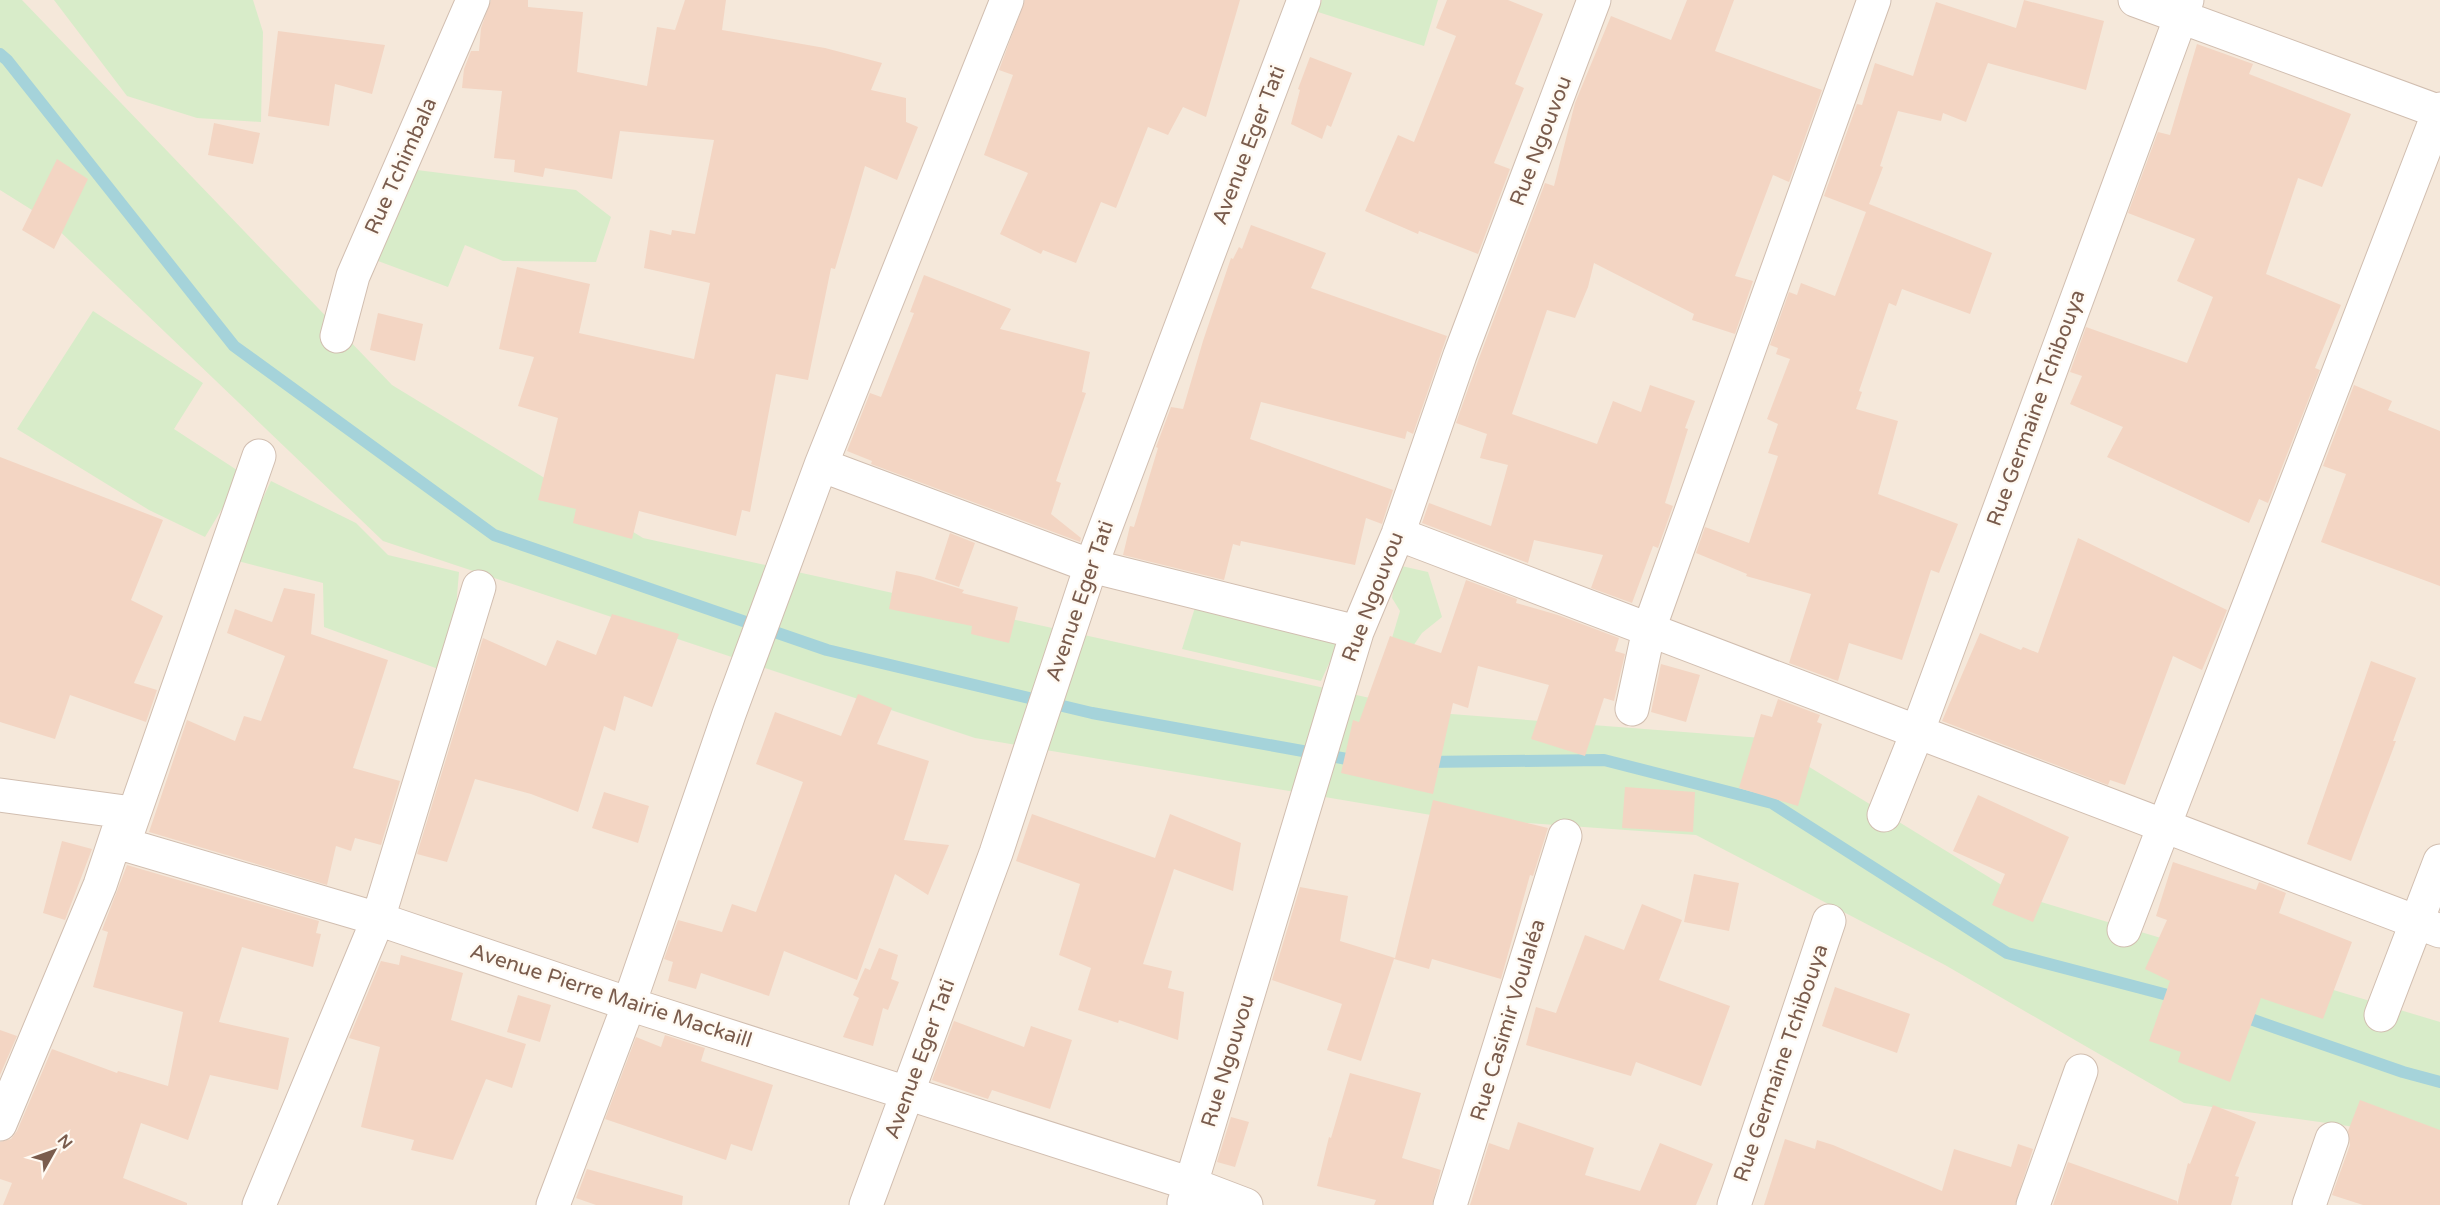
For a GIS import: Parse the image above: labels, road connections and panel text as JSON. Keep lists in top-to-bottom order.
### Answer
{
  "streets": {
    "street": [
      "Rue Ngouvou",
      "Avenue Eger Tati",
      "Rue Tchimbala",
      "Rue Germaine Tchibouya",
      "Avenue Pierre Mairie Mackaill",
      "Rue Casimir Voulaléa"
    ]
  },
  "crossings": [
    ["Rue Ngouvou", "Avenue Pierre Mairie Mackaill"],
    ["Avenue Eger Tati", "Avenue Pierre Mairie Mackaill"]
  ],
  "north": "top right"
}
